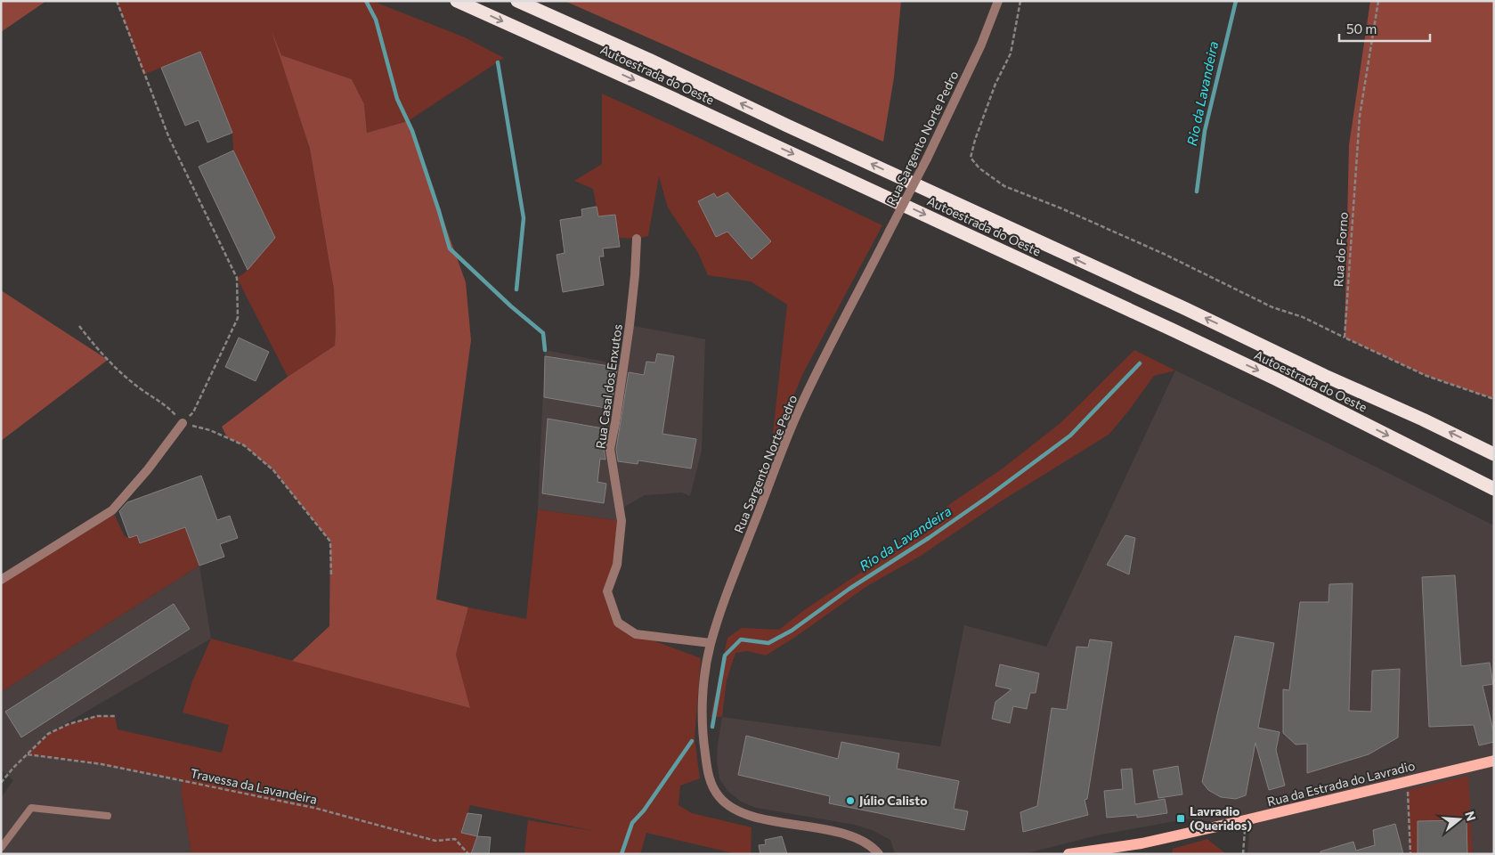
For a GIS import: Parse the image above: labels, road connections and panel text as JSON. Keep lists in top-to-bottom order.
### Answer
{
  "streets": {
    "highway": ["Autoestrada do Oeste"],
    "main road": ["Rua da Estrada do Lavradio"],
    "street": ["Rua Sargento Norte Pedro", "Rua Casal dos Enxutos"],
    "path": ["Rua do Forno", "Travessa da Lavandeira"]
  },
  "crossings": [
    ["Rua Sargento Norte Pedro", "Rua Casal dos Enxutos"]
  ],
  "water": ["Rio da Lavandeira"],
  "places": {
    "other": ["Júlio Calisto"],
    "transit": ["Lavradio (Queridos)"]
  },
  "scale_bar": "50 m",
  "north": "right"
}
